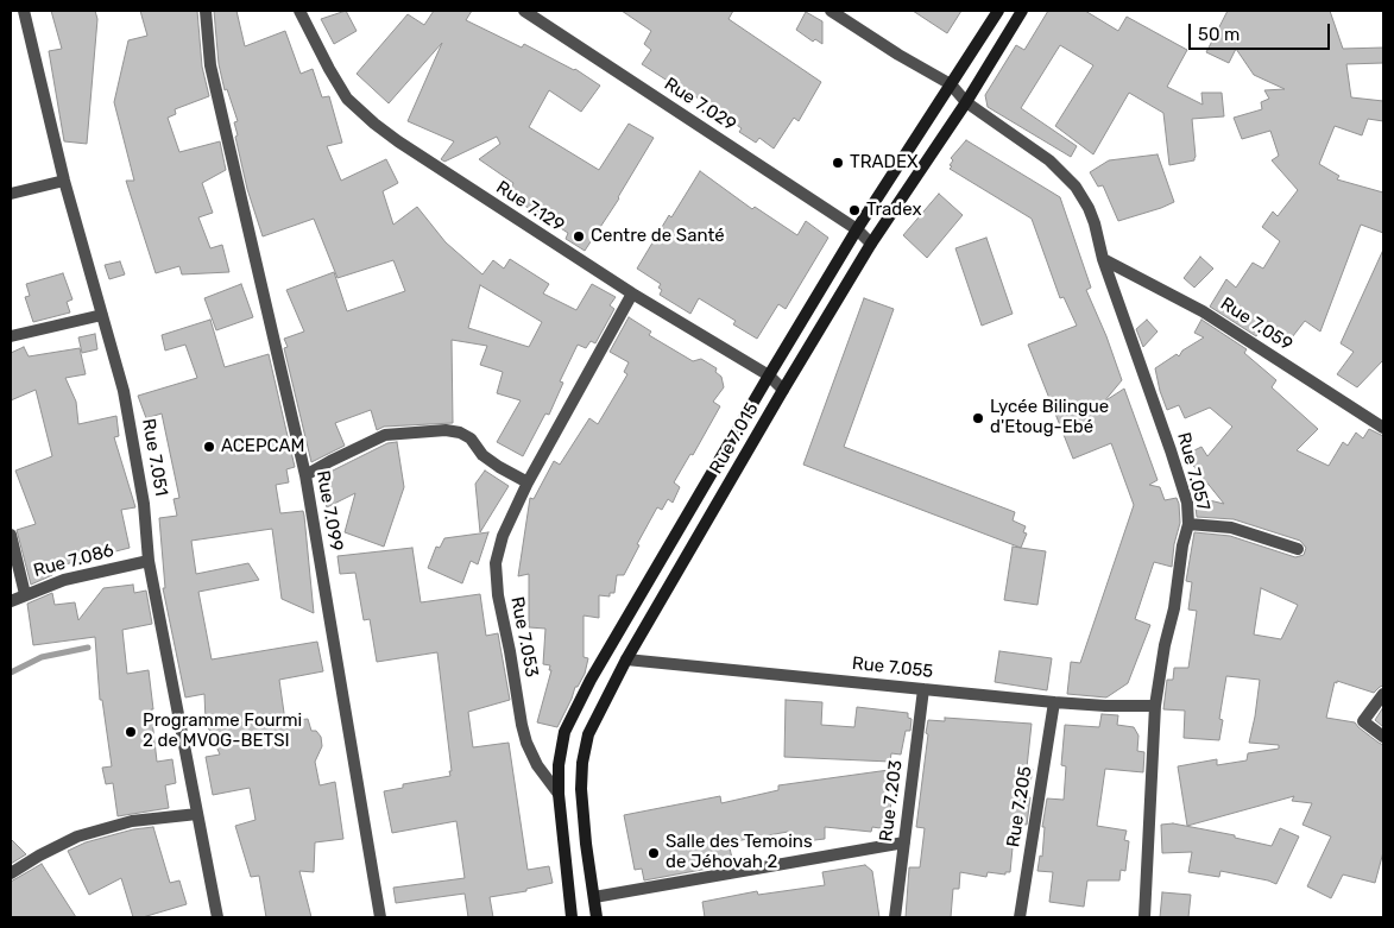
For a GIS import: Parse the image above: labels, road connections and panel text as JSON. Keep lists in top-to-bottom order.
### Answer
{
  "streets": {
    "main road": ["Rue 7.015"],
    "street": [
      "Rue 7.029",
      "Rue 7.129",
      "Rue 7.059",
      "Rue 7.051",
      "Rue 7.057",
      "Rue 7.099",
      "Rue 7.086",
      "Rue 7.053",
      "Rue 7.055",
      "Rue 7.203",
      "Rue 7.205"
    ]
  },
  "crossings": [
    ["Rue 7.029", "Rue 7.015"],
    ["Rue 7.129", "Rue 7.015"],
    ["Rue 7.129", "Rue 7.053"],
    ["Rue 7.059", "Rue 7.057"],
    ["Rue 7.015", "Rue 7.057"],
    ["Rue 7.015", "Rue 7.053"],
    ["Rue 7.015", "Rue 7.055"],
    ["Rue 7.051", "Rue 7.086"],
    ["Rue 7.057", "Rue 7.055"],
    ["Rue 7.055", "Rue 7.203"],
    ["Rue 7.055", "Rue 7.205"]
  ],
  "places": [
    "TRADEX",
    "Tradex",
    "Centre de Santé",
    "Lycée Bilingue d'Etoug-Ebé",
    "ACEPCAM",
    "Programme Fourmi 2 de MVOG-BETSI",
    "Salle des Temoins de Jéhovah 2"
  ],
  "scale_bar": "50 m"
}
